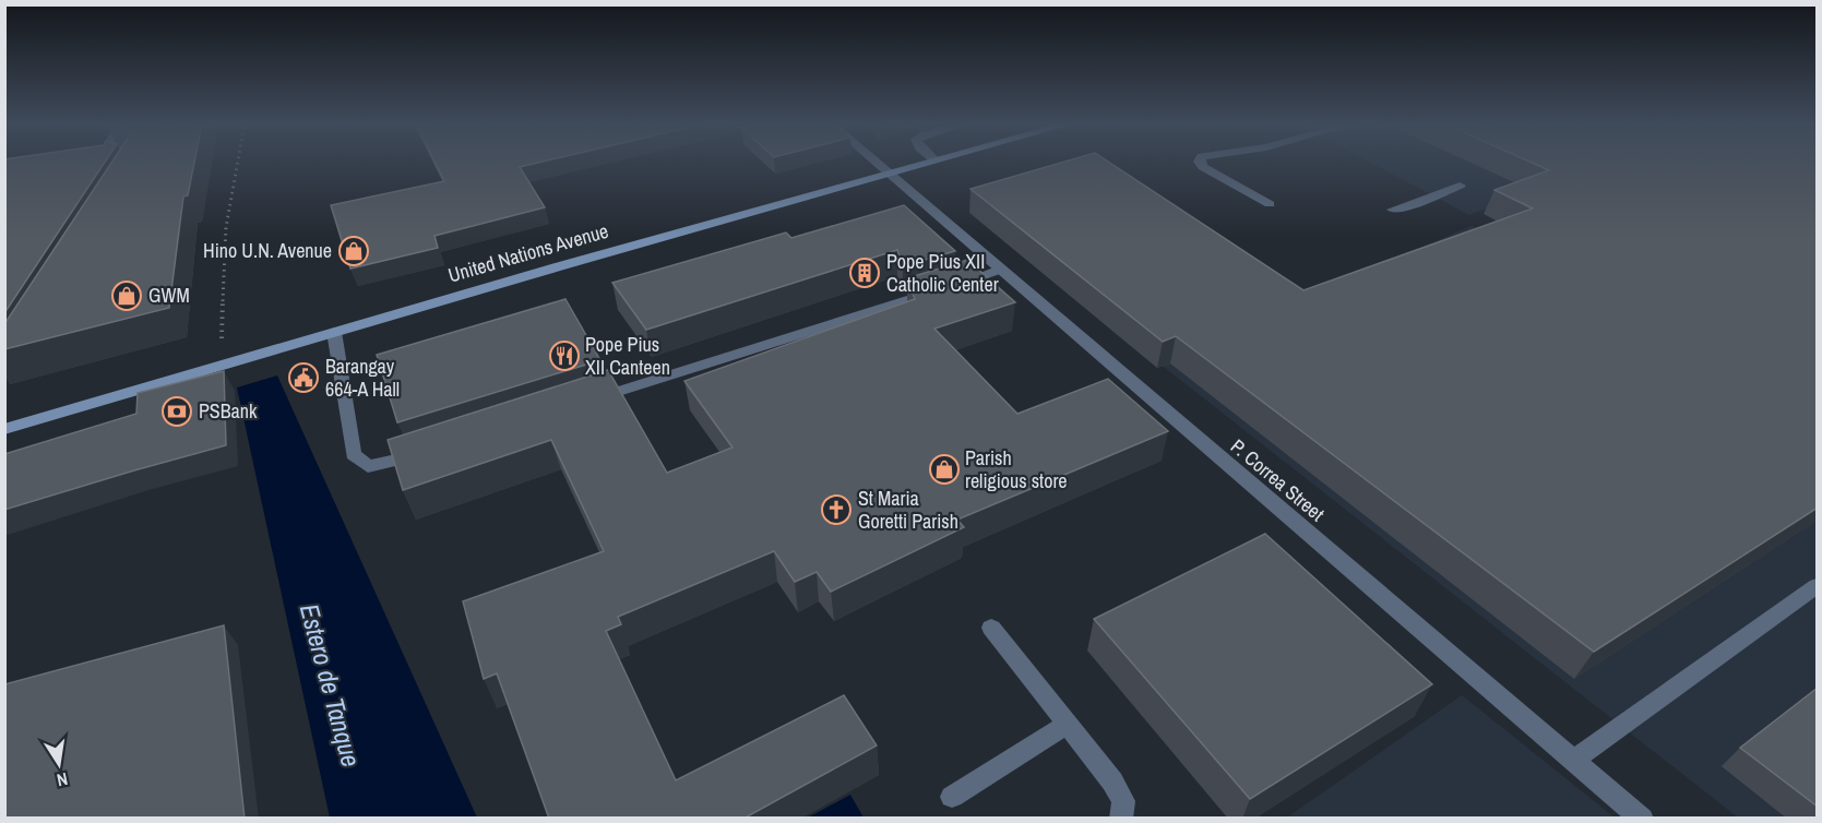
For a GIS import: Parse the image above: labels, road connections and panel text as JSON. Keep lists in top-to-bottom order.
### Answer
{
  "streets": {
    "main road": ["United Nations Avenue"],
    "street": ["P. Correa Street"]
  },
  "crossings": [
    ["United Nations Avenue", "P. Correa Street"]
  ],
  "water": ["Estero de Tanque"],
  "places": {
    "shop": ["Hino U.N. Avenue", "GWM", "Parish religious store"],
    "building": ["Pope Pius XII Catholic Center"],
    "restaurant": ["Pope Pius XII Canteen"],
    "public building": ["Barangay 664-A Hall"],
    "bank": ["PSBank"],
    "church": ["St Maria Goretti Parish"]
  },
  "north": "bottom"
}
